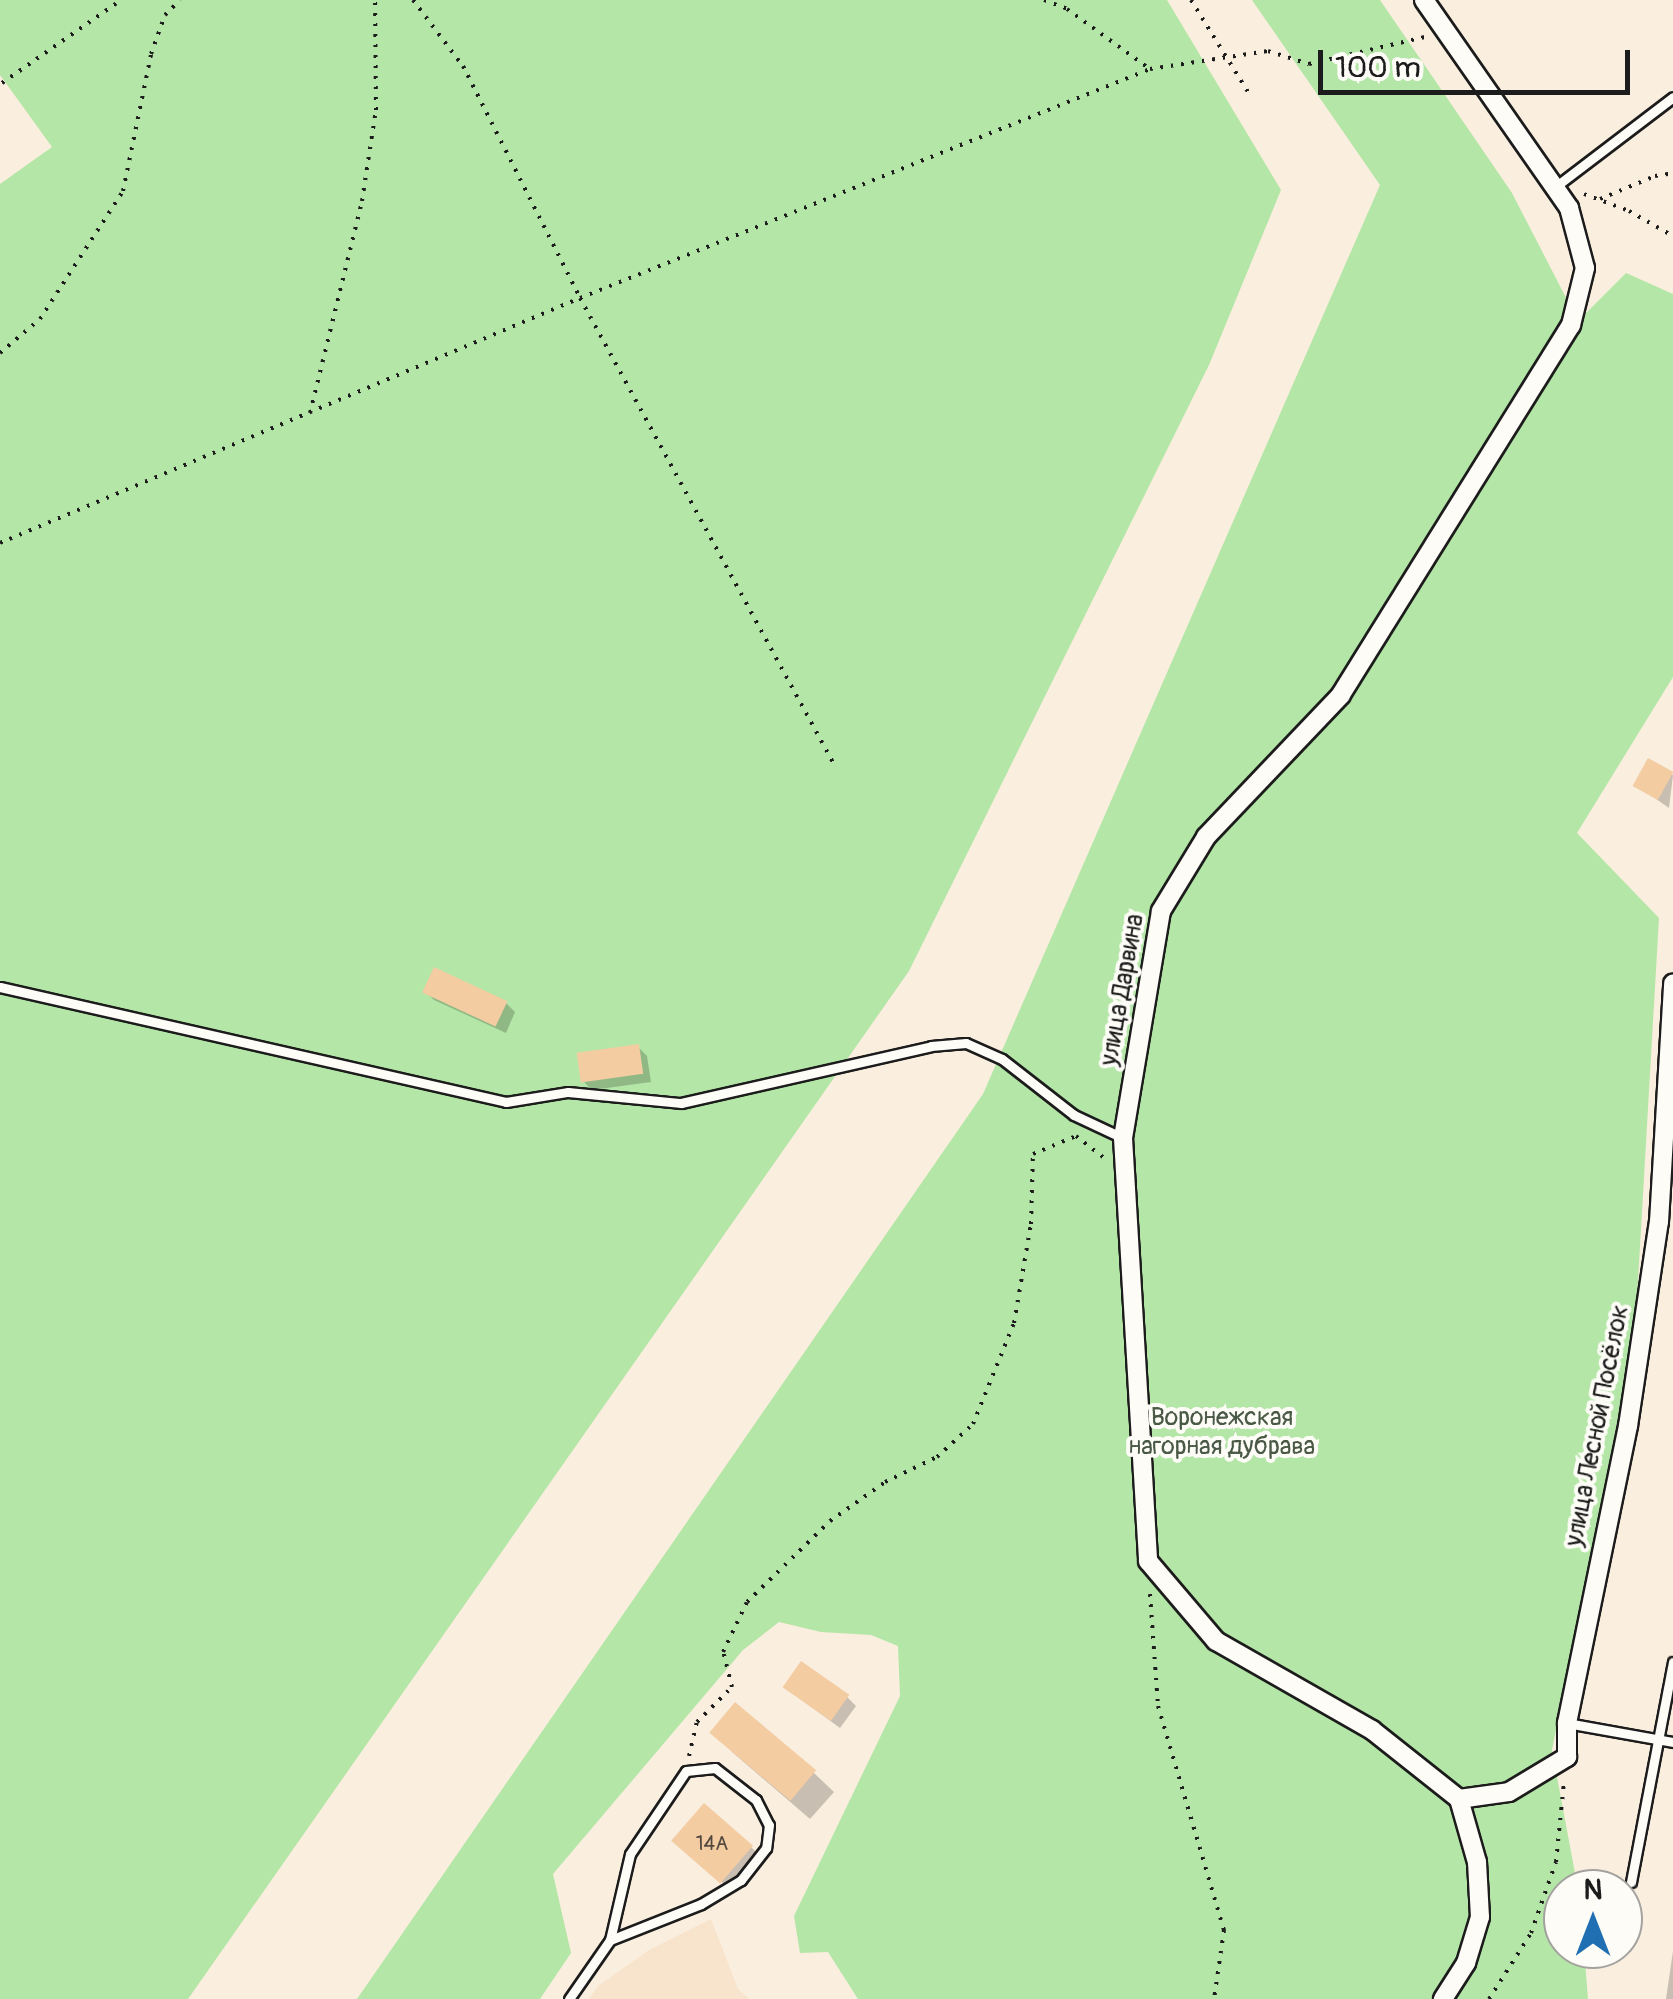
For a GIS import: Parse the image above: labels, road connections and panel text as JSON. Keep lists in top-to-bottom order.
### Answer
{
  "streets": {
    "street": ["улица Дарвина", "улица Лесной Посёлок"]
  },
  "parks": ["Воронежская нагорная дубрава"],
  "house_numbers": ["14А"],
  "scale_bar": "100 m",
  "north": "top"
}
